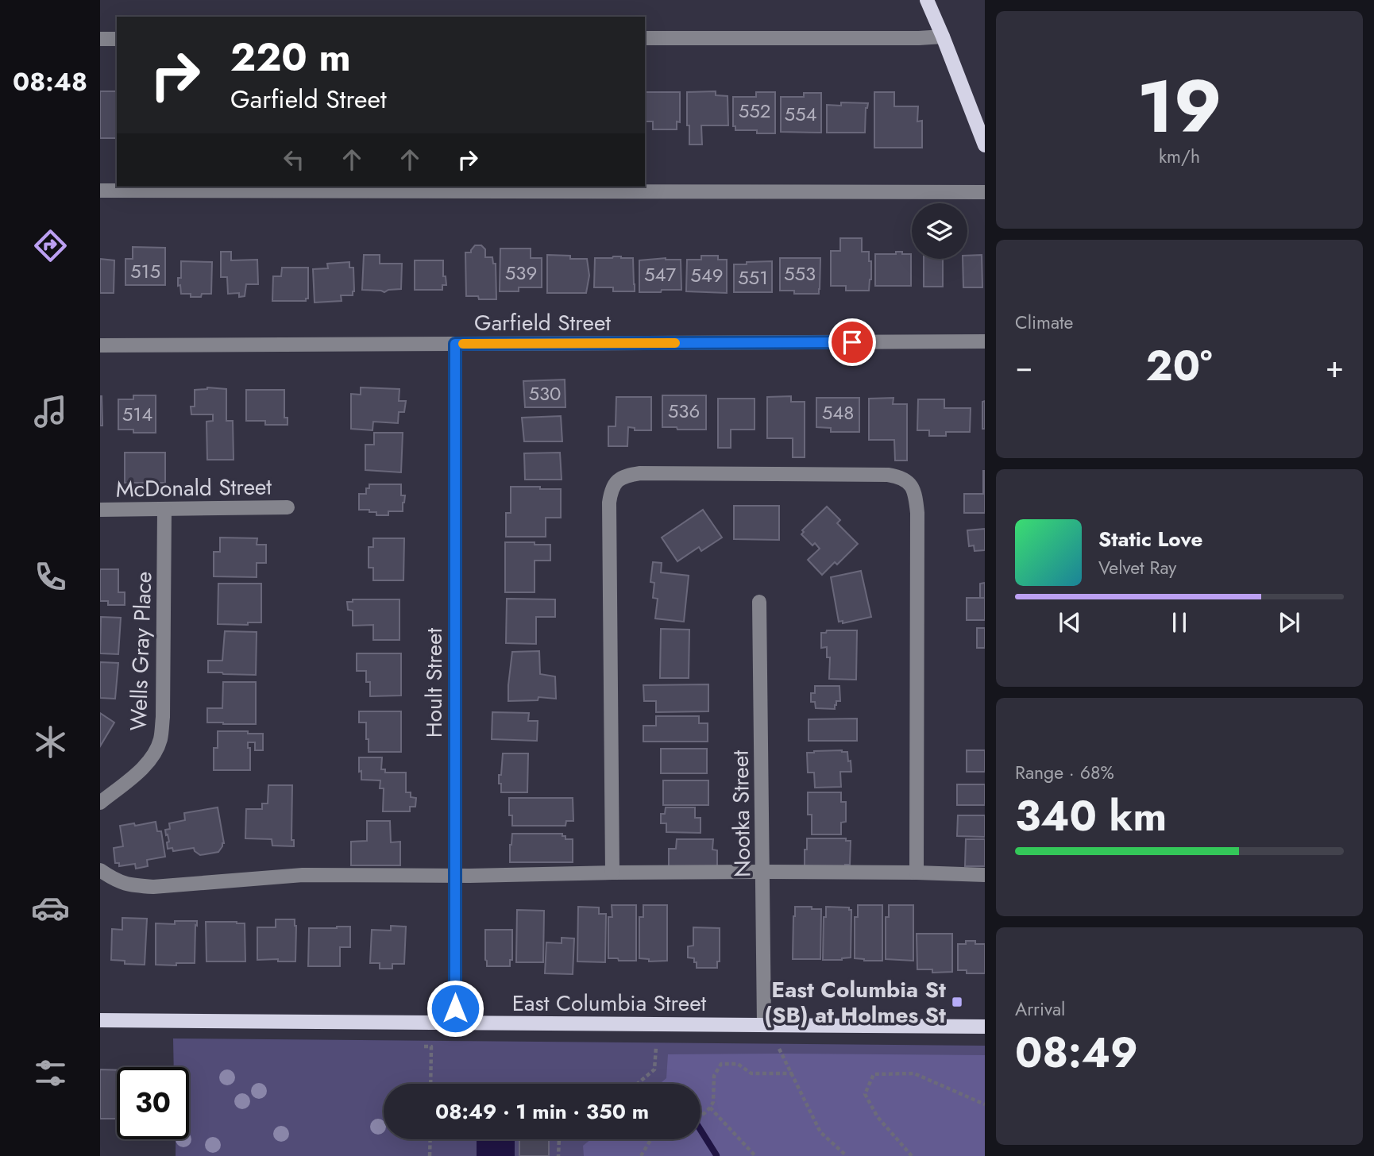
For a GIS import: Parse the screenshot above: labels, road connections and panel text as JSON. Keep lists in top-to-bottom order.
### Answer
{
  "streets": {
    "main road": ["East Columbia Street"],
    "street": [
      "Garfield Street",
      "McDonald Street",
      "Wells Gray Place",
      "Hoult Street",
      "Nootka Street"
    ]
  },
  "crossings": [
    ["Garfield Street", "Hoult Street"],
    ["McDonald Street", "Wells Gray Place"],
    ["Hoult Street", "East Columbia Street"],
    ["Nootka Street", "East Columbia Street"]
  ],
  "places": {
    "transit": ["East Columbia St (SB) at Holmes St"]
  },
  "house_numbers": [
    "552",
    "554",
    "515",
    "539",
    "553",
    "547",
    "549",
    "551",
    "530",
    "536",
    "548",
    "514"
  ],
  "page": {
    "tabs": "08:48",
    "tile": [
      ["19", "km/h"],
      "Climate",
      ["Range · 68%", "340 km"],
      ["Arrival", "08:49"]
    ],
    "turn": ["220 m", "Garfield Street"],
    "heat": ["−", "20°", "+"],
    "song": ["Static Love", "Velvet Ray"],
    "limit": "30",
    "trip": "08:49 · 1 min · 350 m"
  }
}
